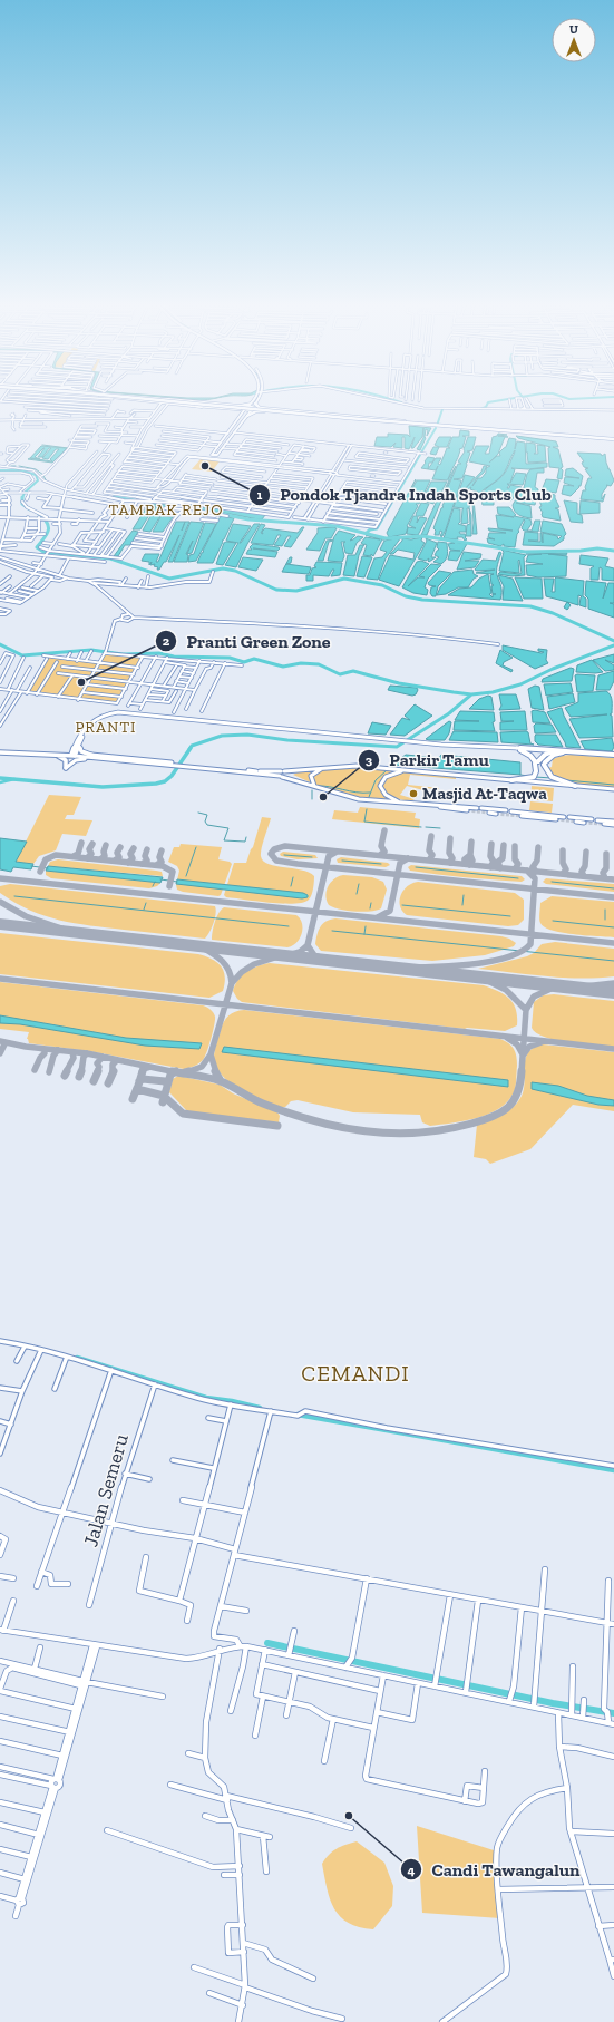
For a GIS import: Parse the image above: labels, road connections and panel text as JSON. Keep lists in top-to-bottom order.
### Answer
{
  "streets": {
    "street": ["Jalan Semeru"]
  },
  "districts": ["TAMBAK REJO", "PRANTI", "CEMANDI"],
  "places": [
    "Pondok Tjandra Indah Sports Club",
    "Pranti Green Zone",
    "Masjid At-Taqwa",
    "Parkir Tamu",
    "Candi Tawangalun"
  ],
  "north": "top"
}
